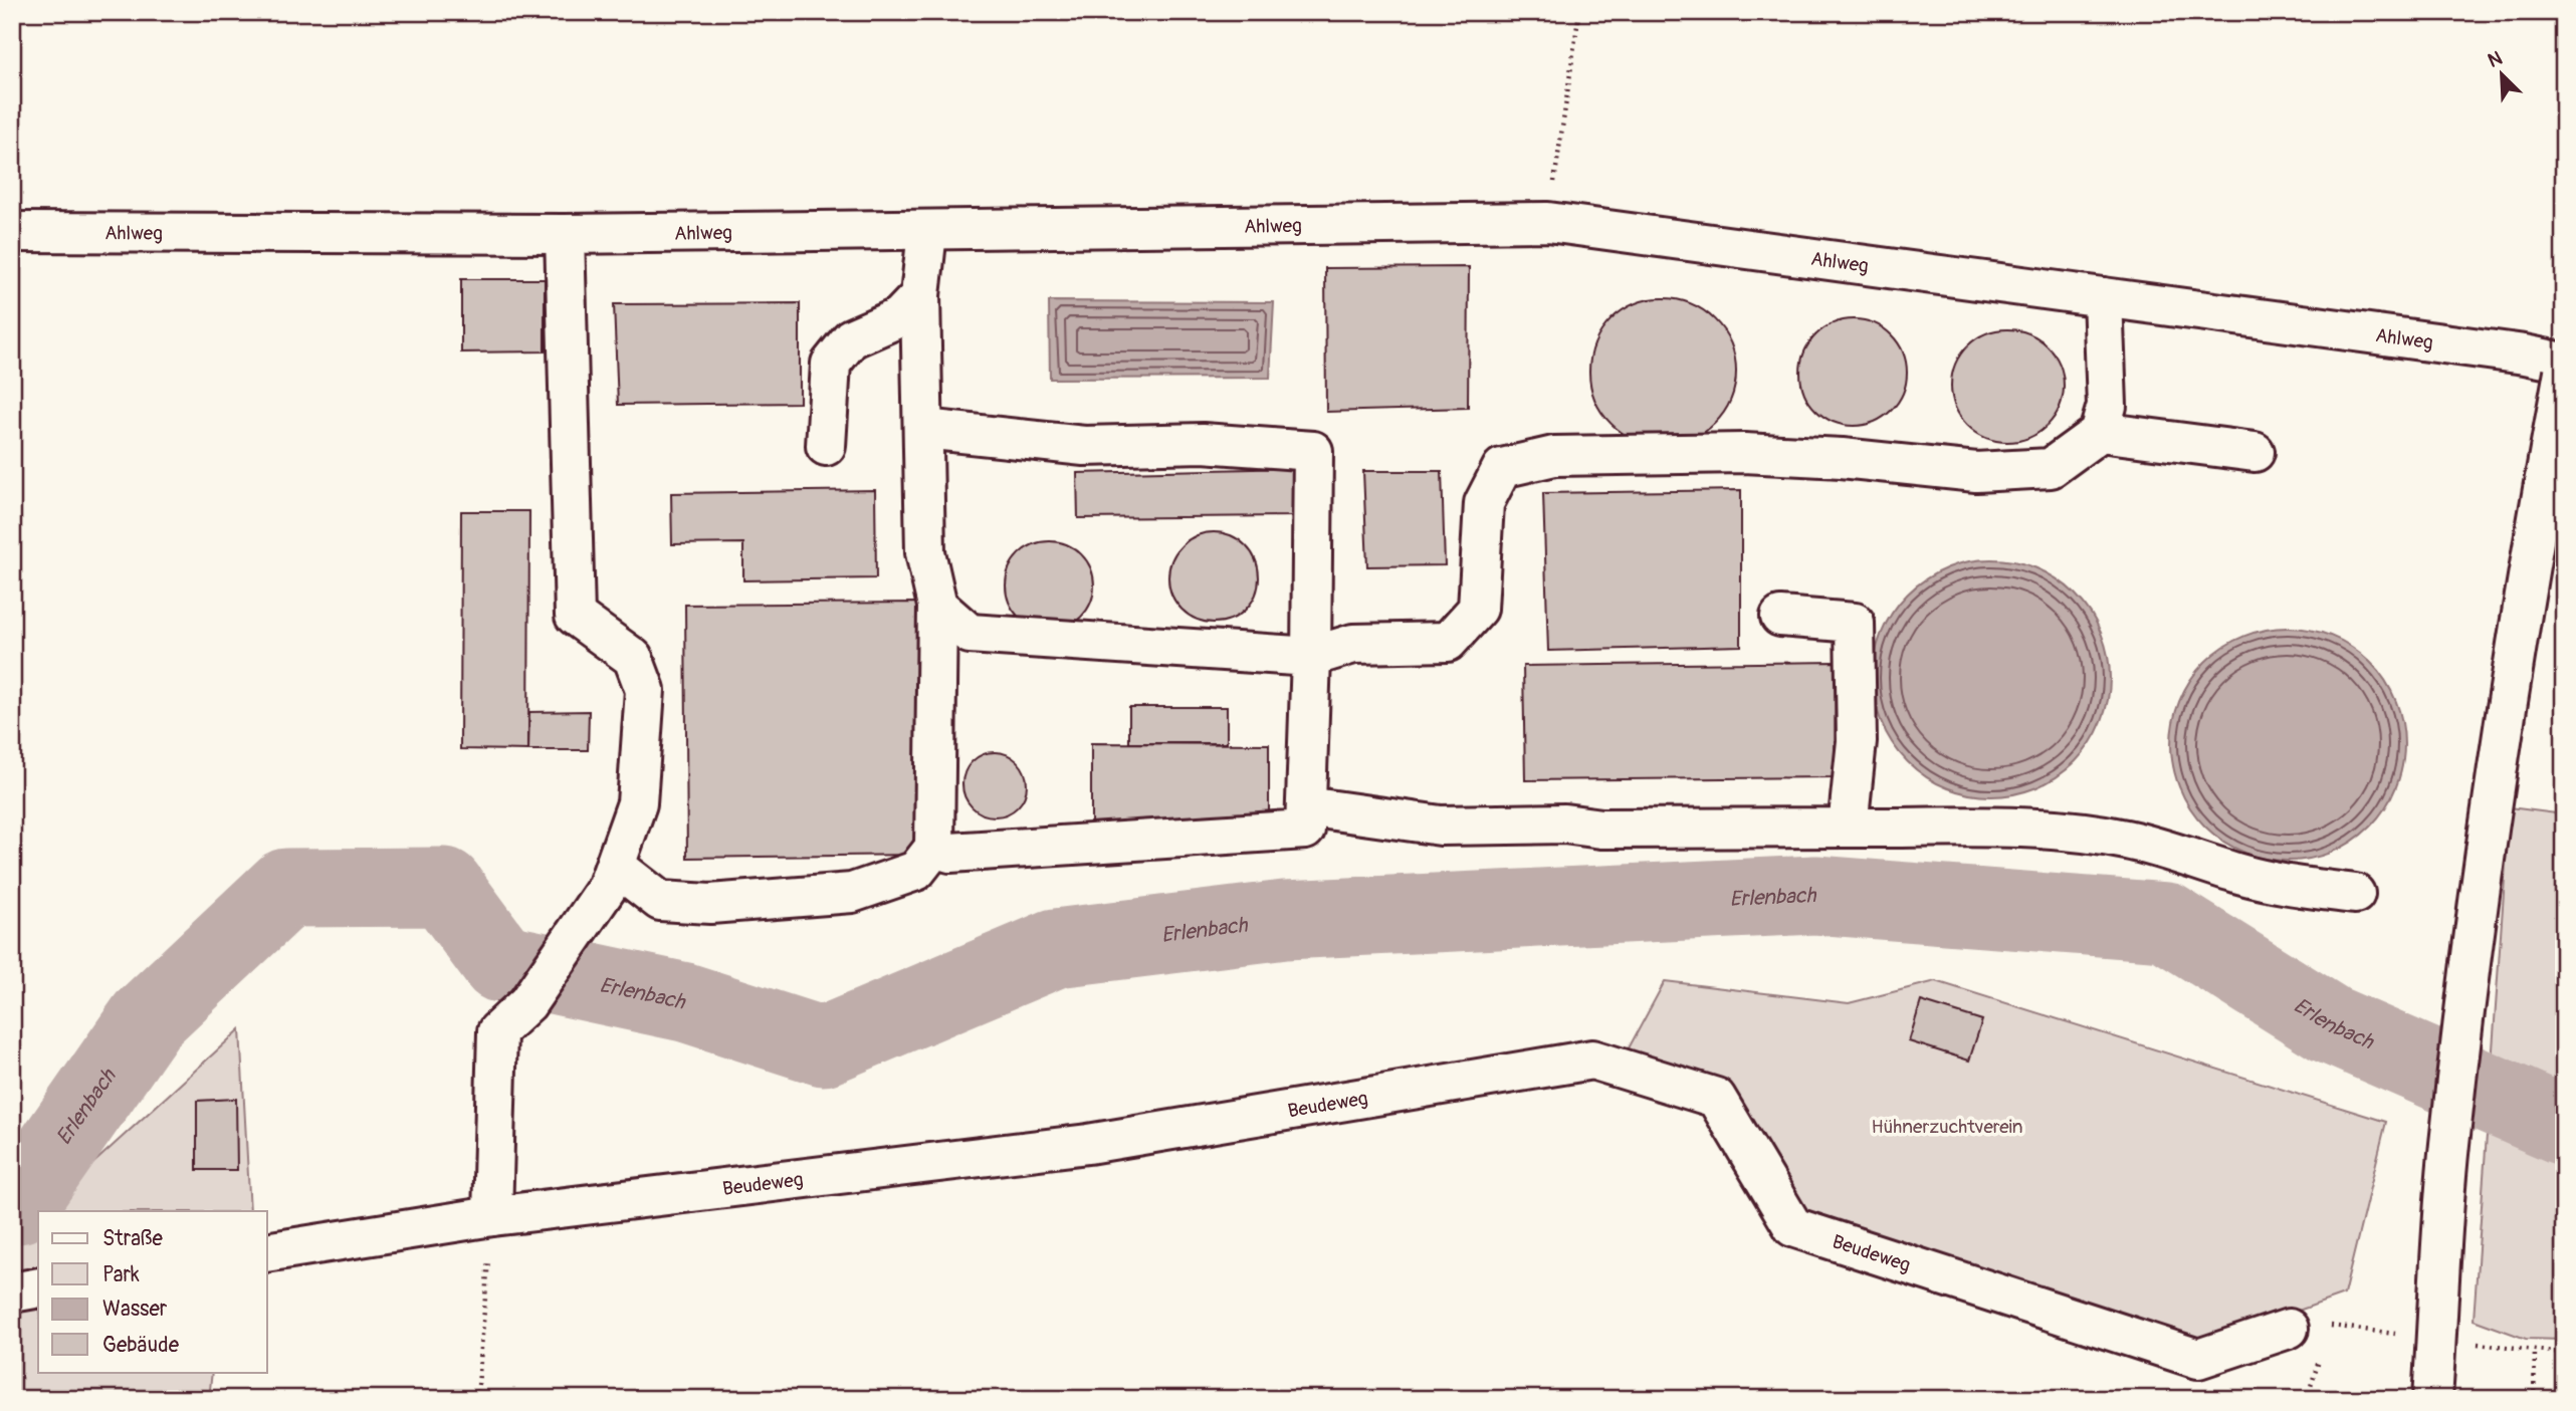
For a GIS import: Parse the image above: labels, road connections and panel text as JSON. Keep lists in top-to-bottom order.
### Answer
{
  "streets": {
    "street": ["Ahlweg", "Beudeweg"]
  },
  "water": ["Erlenbach"],
  "parks": ["Hühnerzuchtverein"],
  "legend": [
    "Straße",
    "Park",
    "Wasser",
    "Gebäude"
  ],
  "north": "top left"
}
